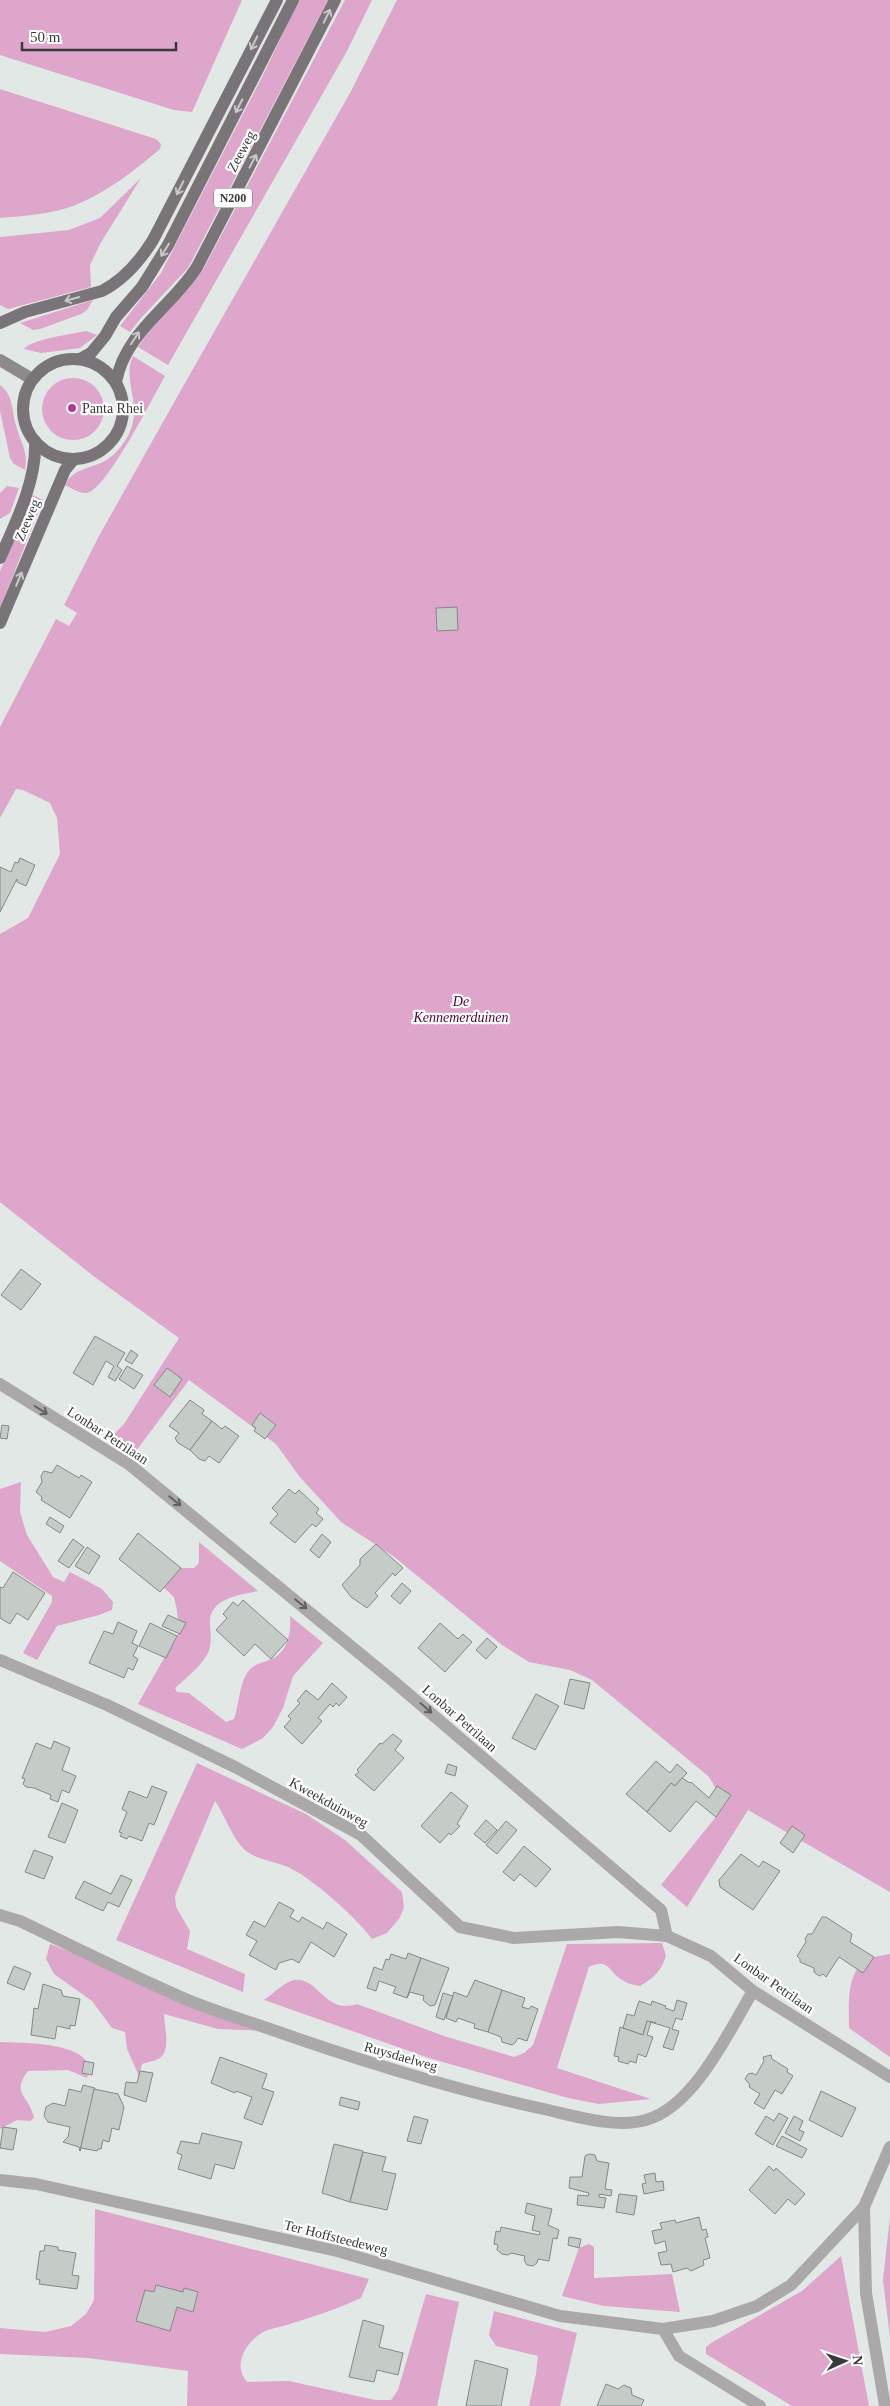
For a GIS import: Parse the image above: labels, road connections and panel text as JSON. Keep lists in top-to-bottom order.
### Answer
{
  "streets": {
    "main road": ["Zeeweg", "N200"],
    "street": [
      "Lonbar Petrilaan",
      "Kweekduinweg",
      "Ruysdaelweg",
      "Ter Hoffsteedeweg"
    ]
  },
  "crossings": [
    ["Lonbar Petrilaan", "Kweekduinweg"],
    ["Lonbar Petrilaan", "Ruysdaelweg"]
  ],
  "one_way": ["Lonbar Petrilaan"],
  "parks": ["De Kennemerduinen"],
  "places": ["Panta Rhei"],
  "scale_bar": "50 m",
  "north": "right"
}
